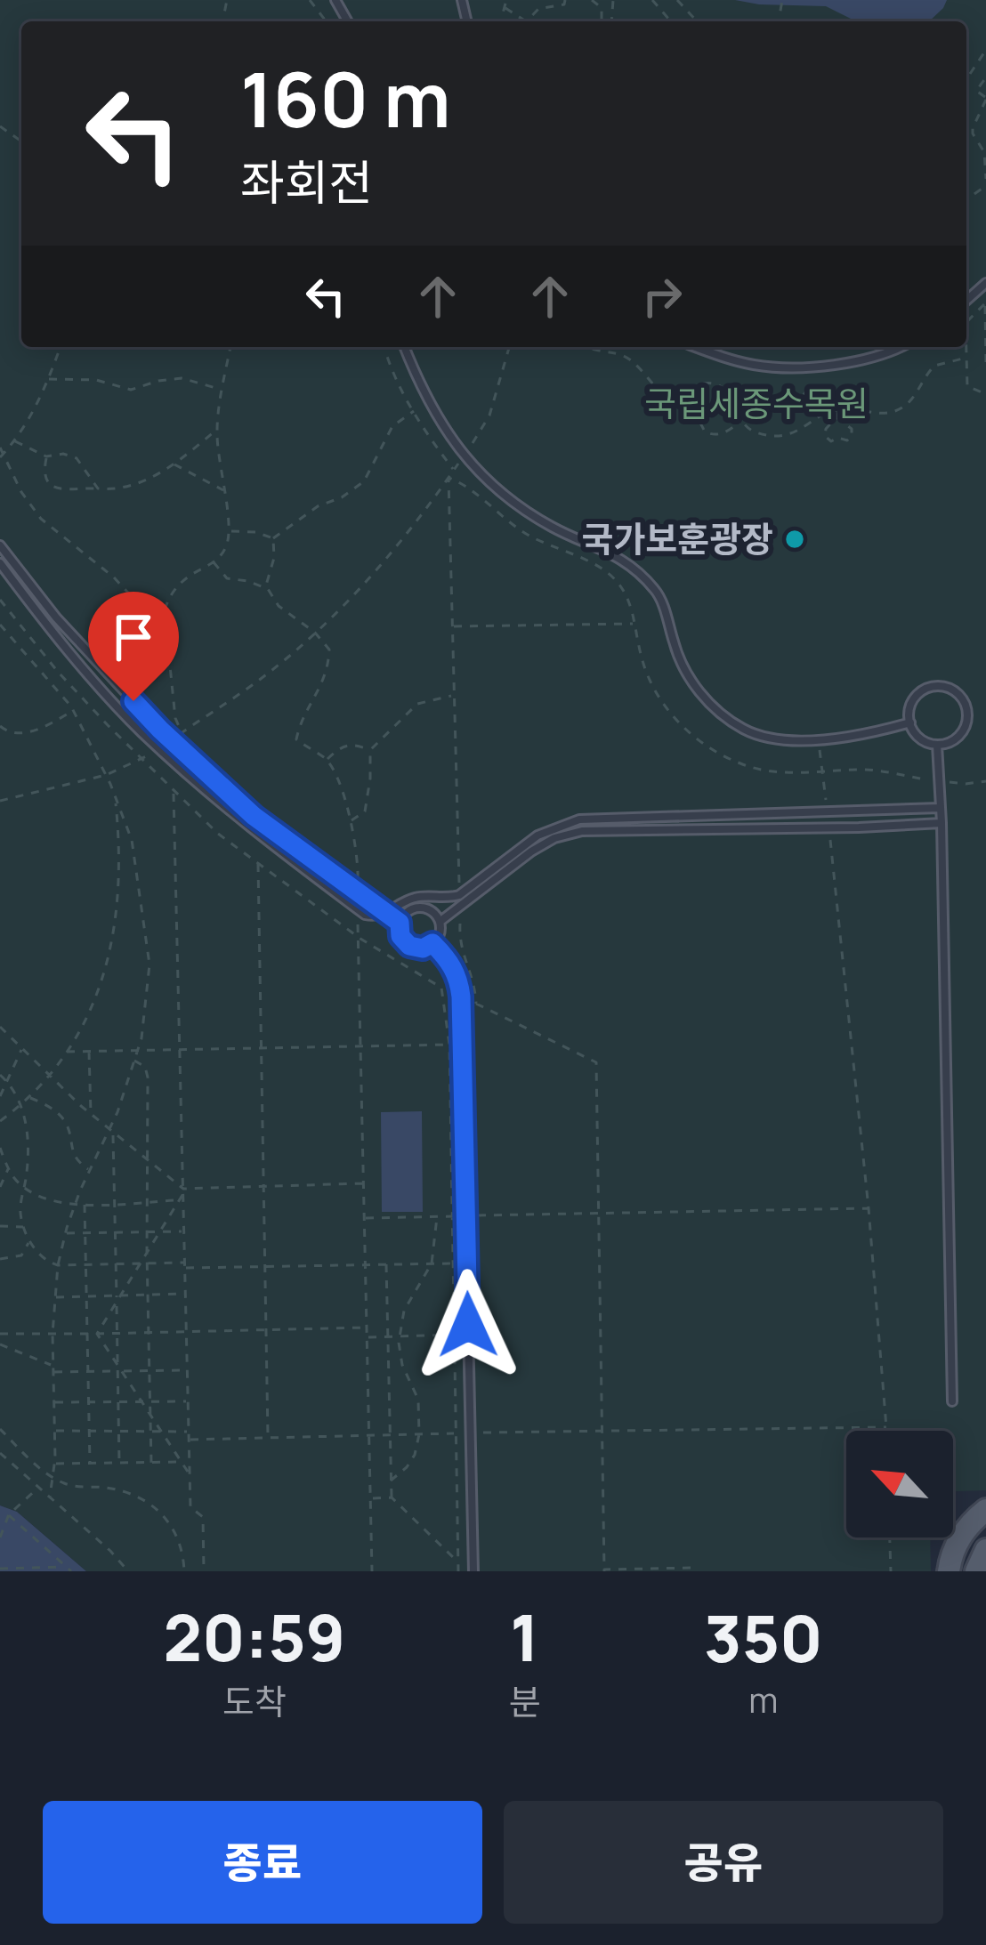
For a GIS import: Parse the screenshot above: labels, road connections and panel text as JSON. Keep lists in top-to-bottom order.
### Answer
{
  "parks": ["국립세종수목원"],
  "places": ["국가보훈광장"],
  "north": "top left",
  "page": {
    "turn": ["160 m", "좌회전"],
    "eta": [
      "20:59",
      "도착",
      "1",
      "분",
      "350",
      "m"
    ],
    "buttons": ["종료", "공유"]
  }
}
